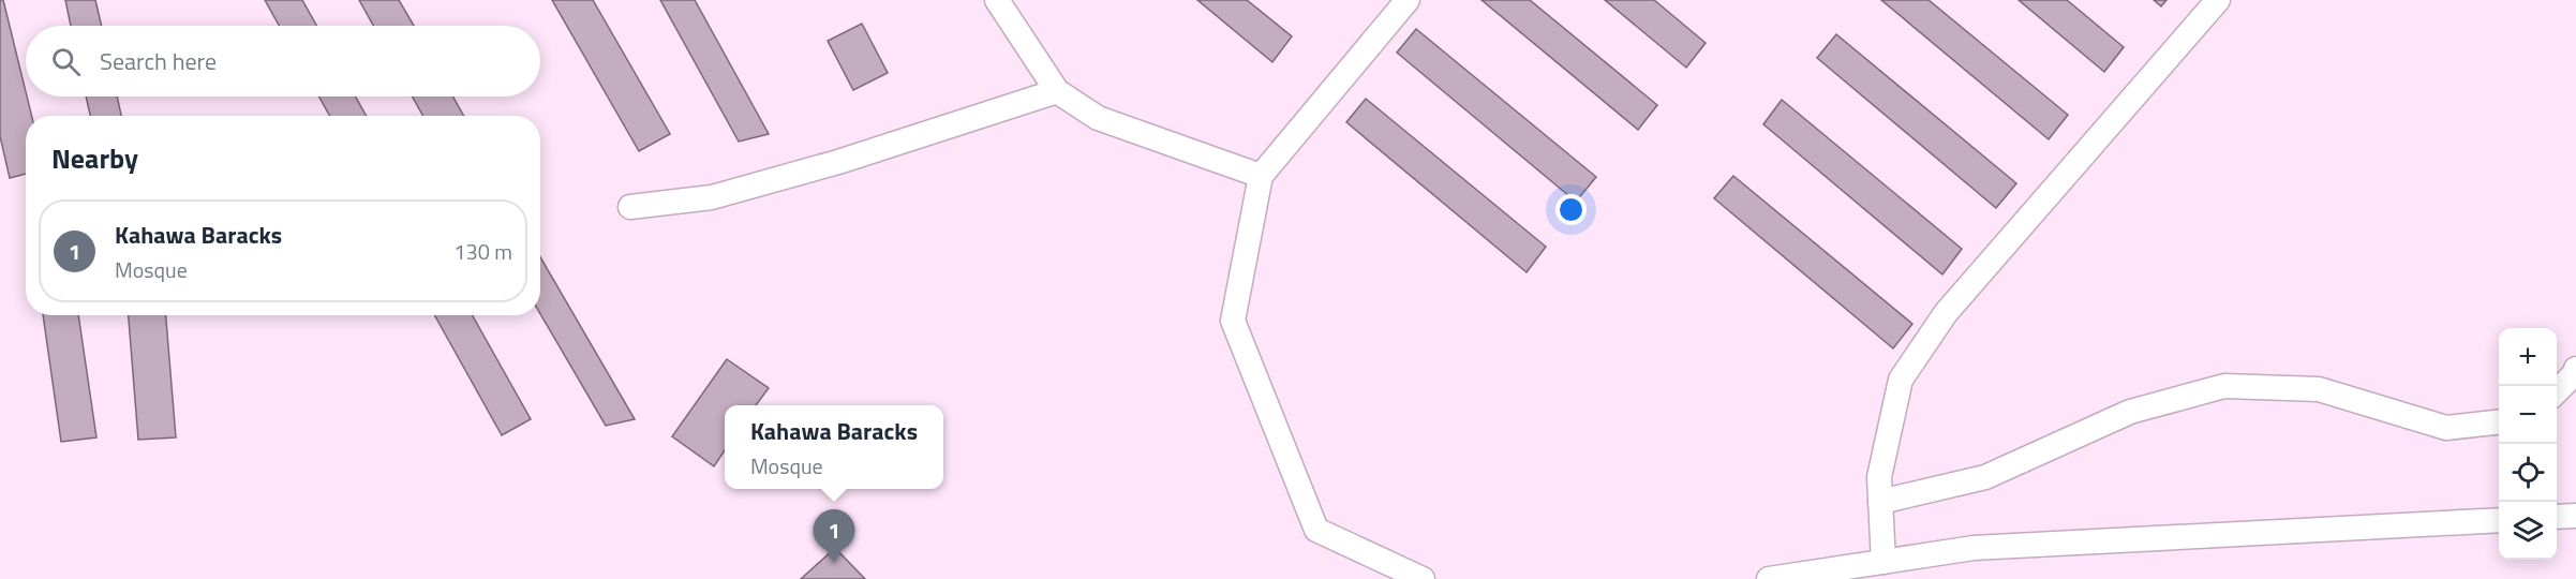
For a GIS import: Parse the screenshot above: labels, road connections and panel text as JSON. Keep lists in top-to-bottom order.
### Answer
{
  "page": {
    "search": "Search here",
    "heading": "Nearby",
    "list": [
      {
        "mark": "1",
        "name": "Kahawa Baracks",
        "note": "Mosque",
        "value": "130 m"
      }
    ],
    "map_buttons": ["+", "−"],
    "popup": ["Kahawa Baracks", "Mosque"],
    "pins": "1"
  }
}
